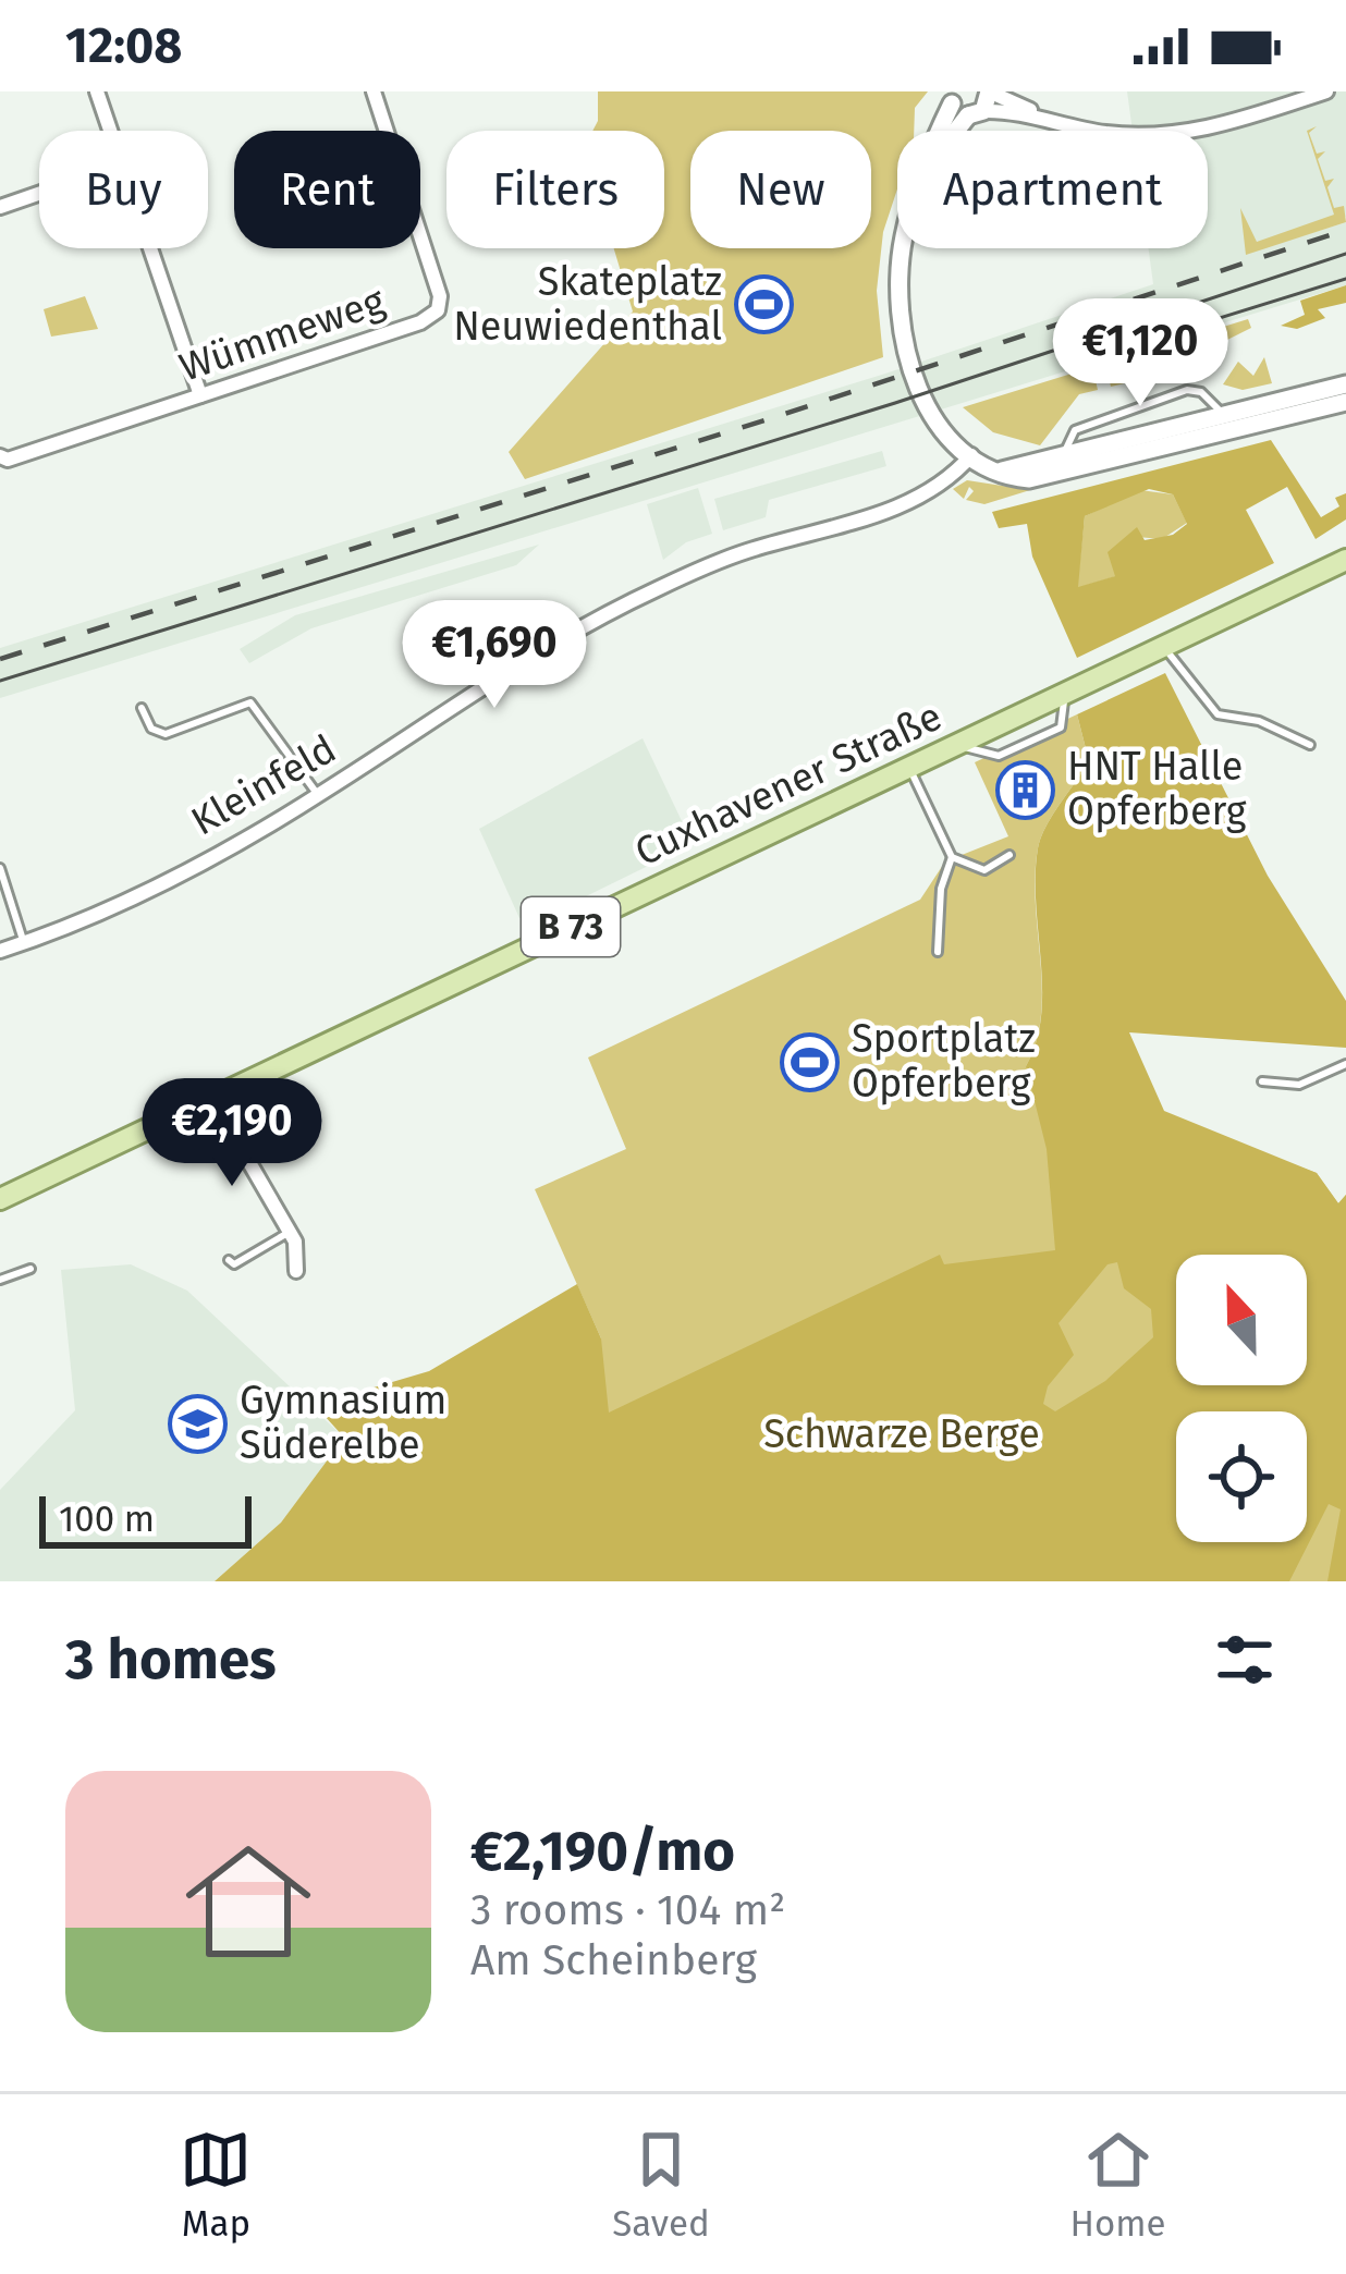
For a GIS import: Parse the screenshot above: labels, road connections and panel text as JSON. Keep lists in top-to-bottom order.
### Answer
{
  "streets": {
    "main road": ["Cuxhavener Straße", "B 73"],
    "street": ["Wümmeweg", "Kleinfeld"]
  },
  "parks": ["Schwarze Berge"],
  "places": {
    "sports": ["Skateplatz Neuwiedenthal", "Sportplatz Opferberg"],
    "building": ["HNT Halle Opferberg"],
    "school or university": ["Gymnasium Süderelbe"]
  },
  "scale_bar": "100 m",
  "north": "top",
  "page": {
    "status": "12:08",
    "chip": [
      "Buy",
      "Rent",
      "Filters",
      "New",
      "Apartment"
    ],
    "price": ["€1,120", "€1,690", "€2,190"],
    "scale": "100 m",
    "heading": "3 homes",
    "list": [
      {
        "name": "€2,190/mo",
        "note": "3 rooms · 104 m² · Am Scheinberg"
      }
    ],
    "tabs": ["Map", "Saved", "Home"]
  }
}
